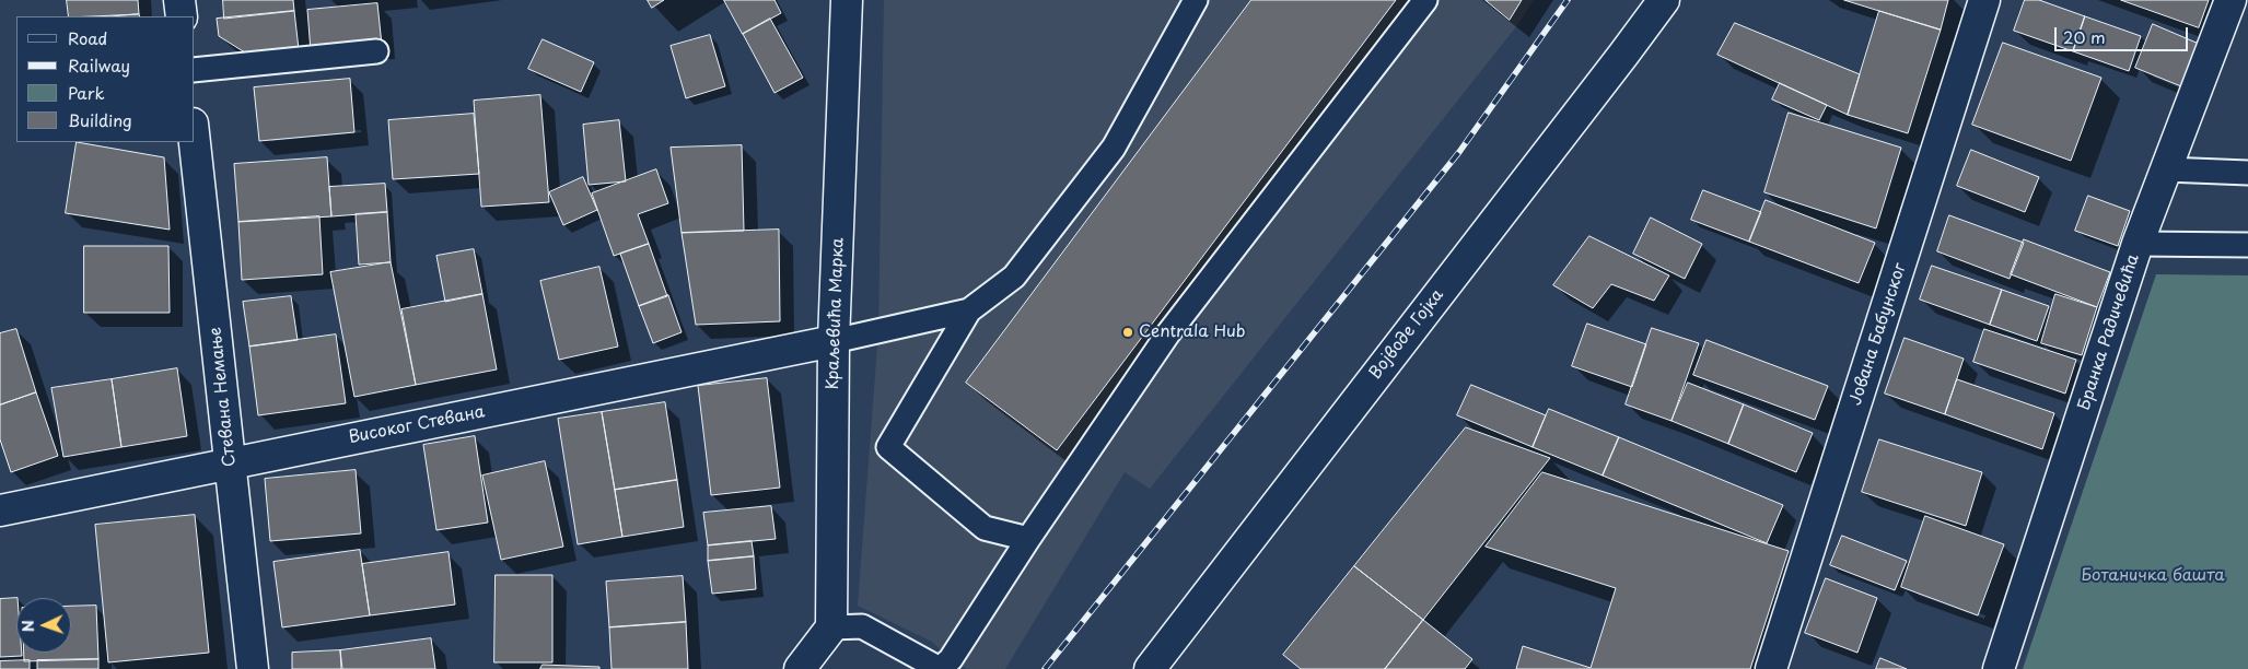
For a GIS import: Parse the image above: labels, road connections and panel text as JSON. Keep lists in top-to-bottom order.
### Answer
{
  "streets": {
    "street": [
      "Краљевића Марка",
      "Бранка Радичевића",
      "Војводе Гојка",
      "Јована Бабунског",
      "Стевана Немање",
      "Високог Стевана"
    ]
  },
  "crossings": [
    ["Краљевића Марка", "Високог Стевана"],
    ["Стевана Немање", "Високог Стевана"]
  ],
  "parks": ["Ботаничка башта"],
  "places": ["Centrala Hub"],
  "legend": [
    "Road",
    "Railway",
    "Park",
    "Building"
  ],
  "scale_bar": "20 m",
  "north": "left"
}
